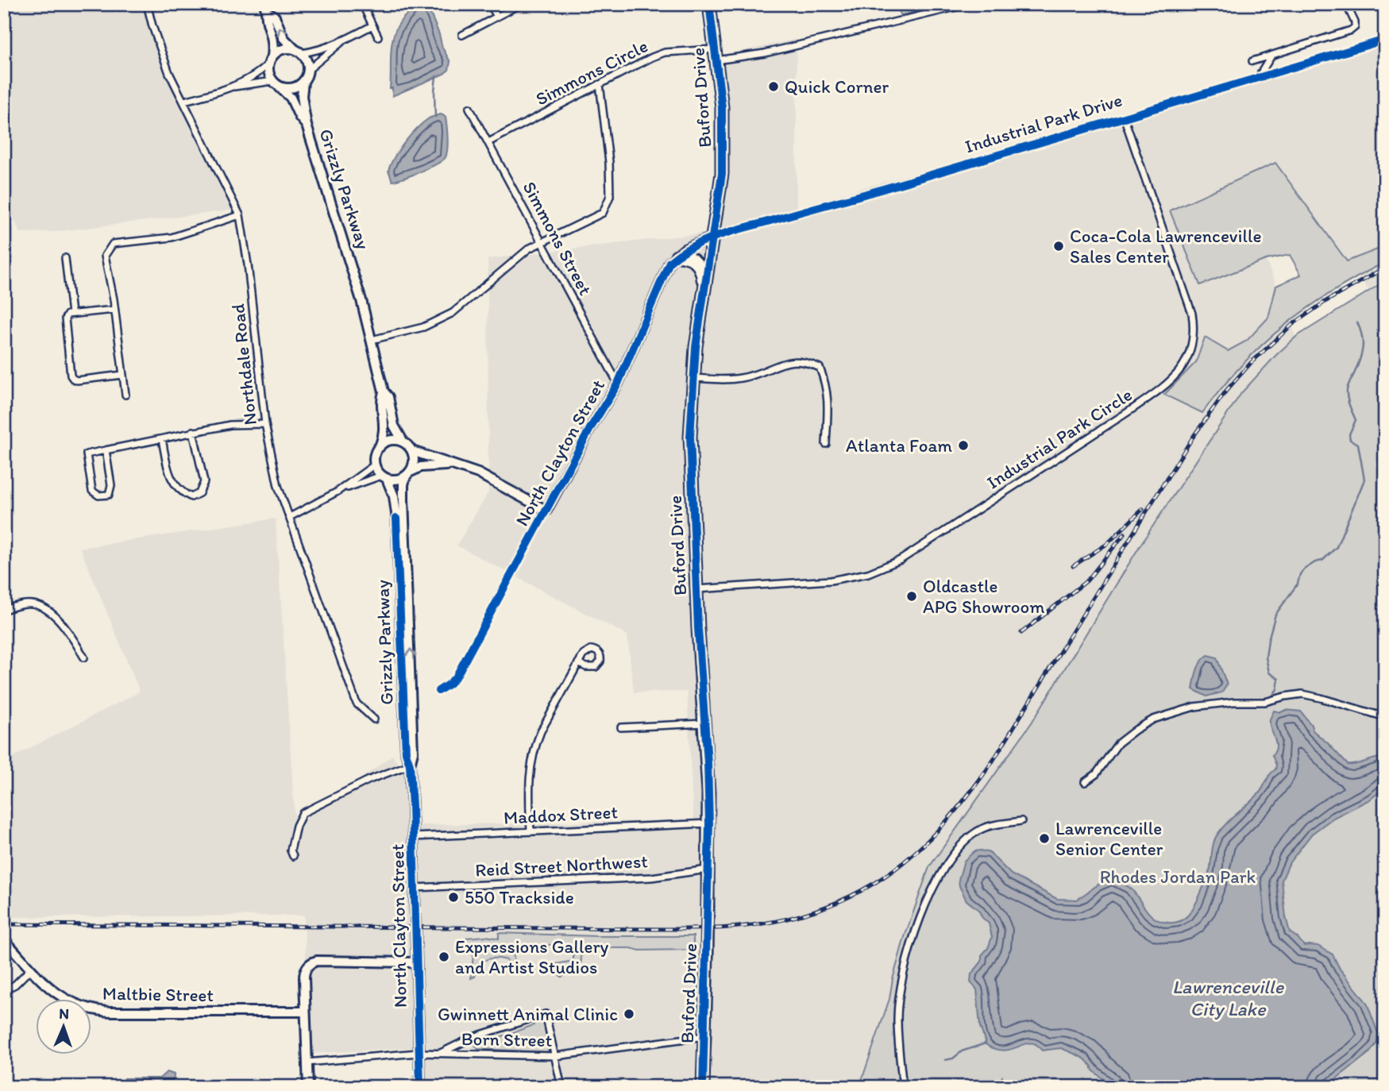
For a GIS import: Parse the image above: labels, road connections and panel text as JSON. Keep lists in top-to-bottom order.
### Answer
{
  "streets": {
    "highway": ["Buford Drive"],
    "street": [
      "Simmons Circle",
      "Industrial Park Drive",
      "Grizzly Parkway",
      "Simmons Street",
      "Northdale Road",
      "Industrial Park Circle",
      "North Clayton Street",
      "Maddox Street",
      "Reid Street Northwest",
      "Maltbie Street",
      "Born Street"
    ]
  },
  "crossings": [
    ["Simmons Circle", "Buford Drive"],
    ["Simmons Circle", "Simmons Street"],
    ["Buford Drive", "Industrial Park Drive"],
    ["Buford Drive", "Industrial Park Circle"],
    ["Buford Drive", "North Clayton Street"],
    ["Buford Drive", "Maddox Street"],
    ["Buford Drive", "Reid Street Northwest"],
    ["Buford Drive", "Born Street"],
    ["Industrial Park Drive", "Industrial Park Circle"],
    ["Industrial Park Drive", "North Clayton Street"],
    ["Grizzly Parkway", "North Clayton Street"],
    ["Simmons Street", "North Clayton Street"],
    ["North Clayton Street", "Maddox Street"],
    ["North Clayton Street", "Reid Street Northwest"],
    ["North Clayton Street", "Born Street"]
  ],
  "water": ["Lawrenceville City Lake"],
  "parks": ["Rhodes Jordan Park"],
  "places": [
    "Quick Corner",
    "Coca-Cola Lawrenceville Sales Center",
    "Atlanta Foam",
    "Oldcastle APG Showroom",
    "Lawrenceville Senior Center",
    "550 Trackside",
    "Expressions Gallery and Artist Studios",
    "Gwinnett Animal Clinic"
  ],
  "north": "top"
}
